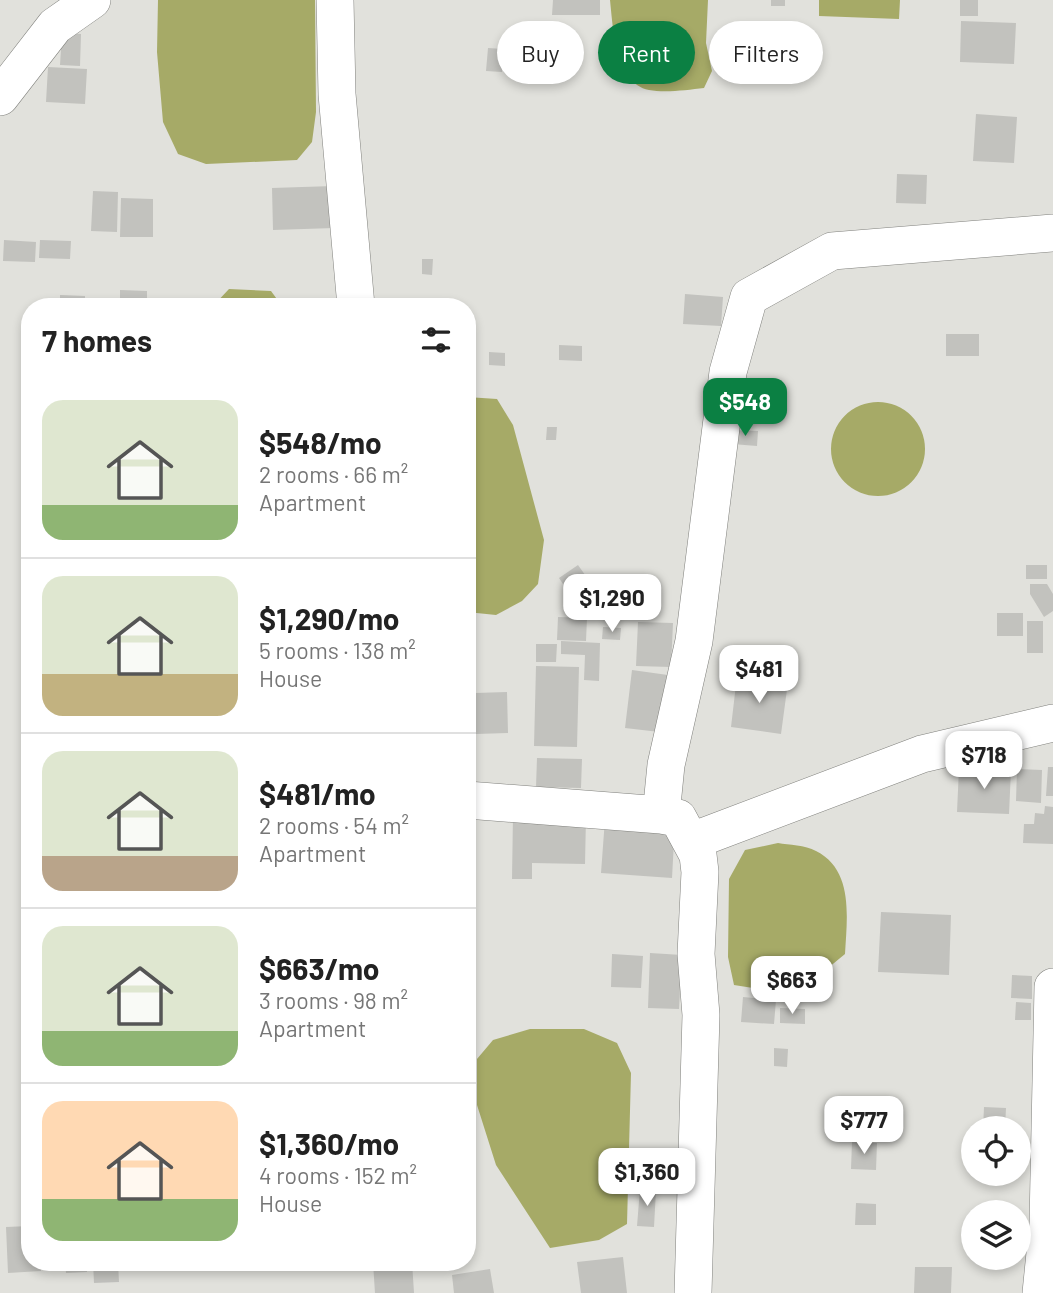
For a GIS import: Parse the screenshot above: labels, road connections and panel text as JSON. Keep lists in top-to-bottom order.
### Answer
{
  "page": {
    "chip": ["Buy", "Rent", "Filters"],
    "heading": "7 homes",
    "price": [
      "$548",
      "$1,290",
      "$481",
      "$718",
      "$663",
      "$777",
      "$1,360"
    ],
    "list": [
      {
        "name": "$548/mo",
        "note": "2 rooms · 66 m² · Apartment"
      },
      {
        "name": "$1,290/mo",
        "note": "5 rooms · 138 m² · House"
      },
      {
        "name": "$481/mo",
        "note": "2 rooms · 54 m² · Apartment"
      },
      {
        "name": "$663/mo",
        "note": "3 rooms · 98 m² · Apartment"
      },
      {
        "name": "$1,360/mo",
        "note": "4 rooms · 152 m² · House"
      }
    ]
  }
}
